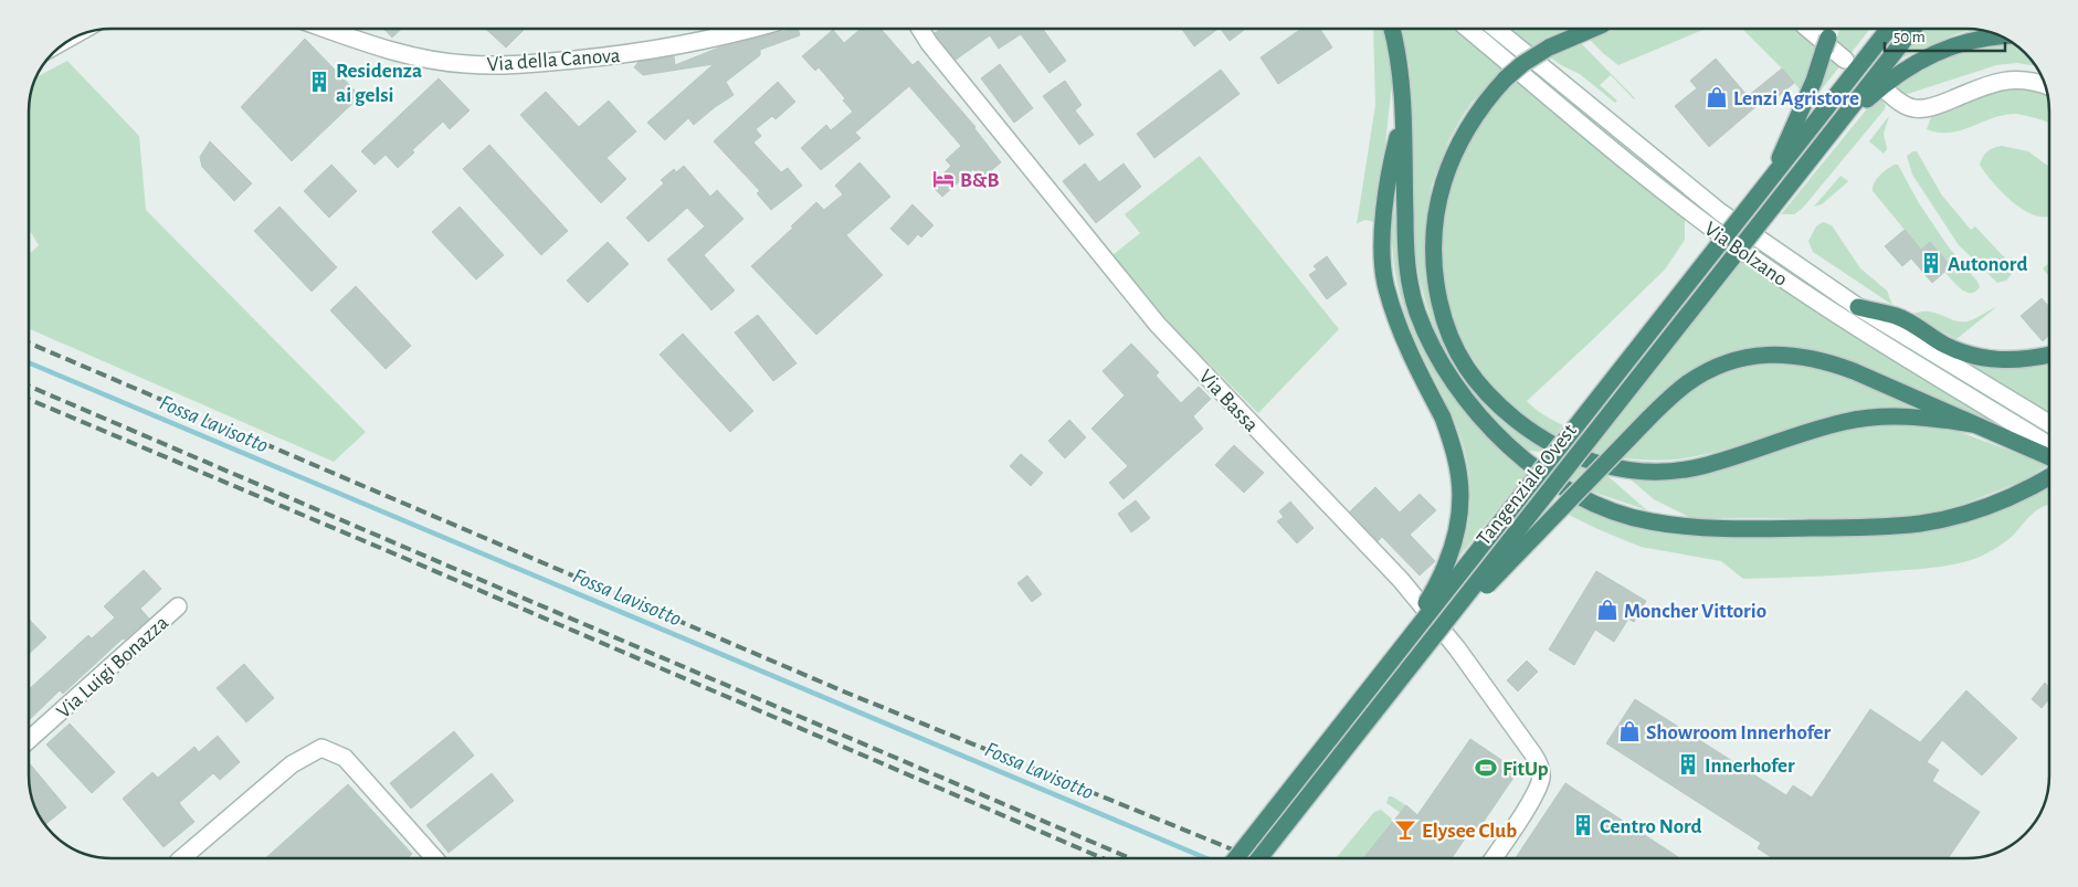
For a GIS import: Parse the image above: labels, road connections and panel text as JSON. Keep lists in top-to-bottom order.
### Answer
{
  "streets": {
    "highway": ["Tangenziale Ovest"],
    "street": [
      "Via della Canova",
      "Via Bolzano",
      "Via Bassa",
      "Via Luigi Bonazza"
    ]
  },
  "water": ["Fossa Lavisotto"],
  "places": {
    "building": [
      "Residenza ai gelsi",
      "Autonord",
      "Innerhofer",
      "Centro Nord"
    ],
    "shop": ["Lenzi Agristore", "Moncher Vittorio", "Showroom Innerhofer"],
    "hotel": ["B&B"],
    "sports": ["FitUp"],
    "bar": ["Elysee Club"]
  },
  "scale_bar": "50 m"
}
